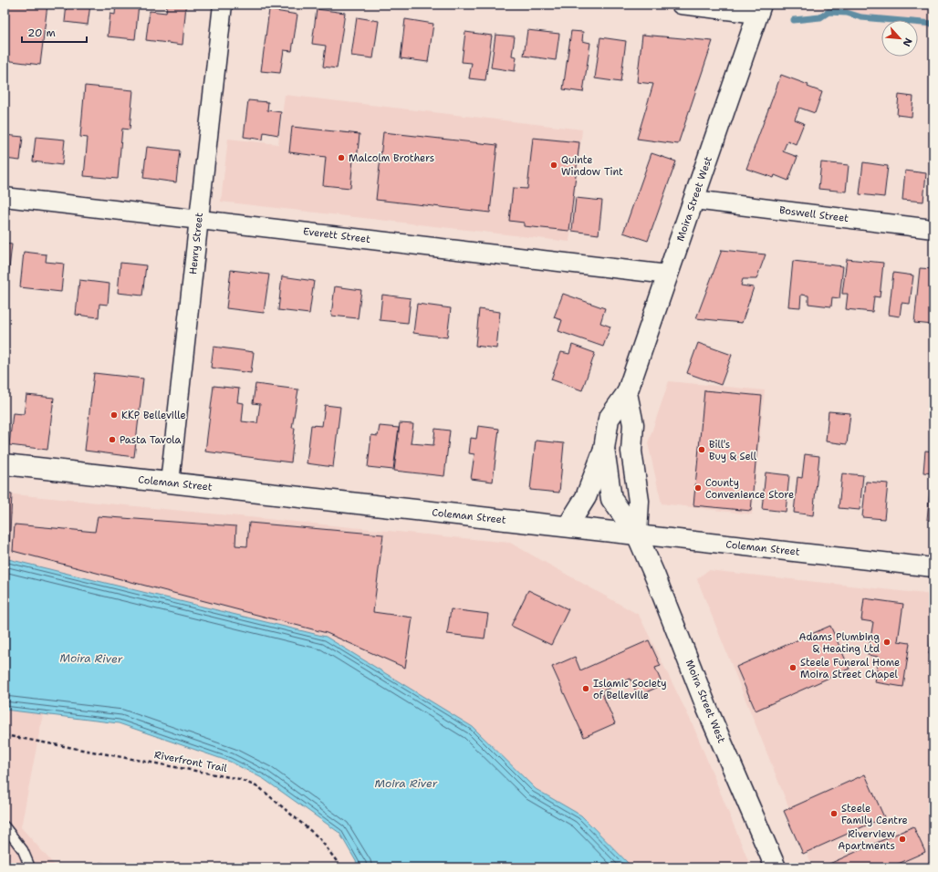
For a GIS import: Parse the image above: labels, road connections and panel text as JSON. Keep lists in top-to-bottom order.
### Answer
{
  "streets": {
    "main road": ["Moira Street West", "Coleman Street"],
    "street": ["Boswell Street", "Everett Street", "Henry Street"],
    "path": ["Riverfront Trail"]
  },
  "crossings": [
    ["Moira Street West", "Boswell Street"],
    ["Moira Street West", "Everett Street"],
    ["Moira Street West", "Coleman Street"],
    ["Everett Street", "Henry Street"],
    ["Henry Street", "Coleman Street"]
  ],
  "water": ["Moira River"],
  "places": [
    "Malcolm Brothers",
    "Quinte Window Tint",
    "KKP Belleville",
    "Pasta Tavola",
    "Bill's Buy & Sell",
    "County Convenience Store",
    "Adams Plumbing & Heating Ltd",
    "Steele Funeral Home Moira Street Chapel",
    "Islamic Society of Belleville",
    "Steele Family Centre",
    "Riverview Apartments"
  ],
  "scale_bar": "20 m",
  "north": "bottom right"
}
